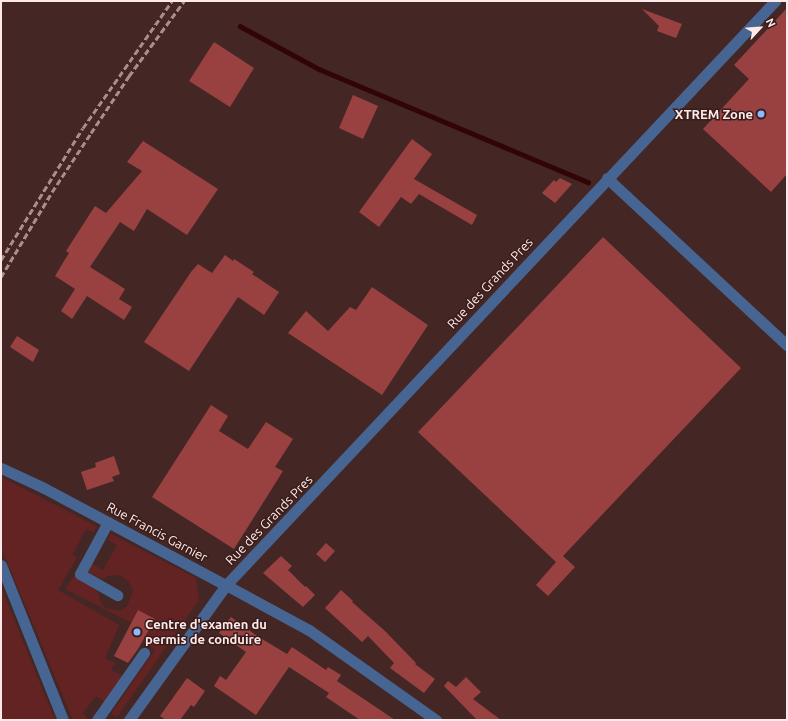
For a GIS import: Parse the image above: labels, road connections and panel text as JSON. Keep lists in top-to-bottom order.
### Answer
{
  "streets": {
    "street": ["Rue des Grands Pres", "Rue Francis Garnier"]
  },
  "crossings": [
    ["Rue des Grands Pres", "Rue Francis Garnier"]
  ],
  "places": ["XTREM Zone", "Centre d'examen du permis de conduire"],
  "north": "top right"
}
